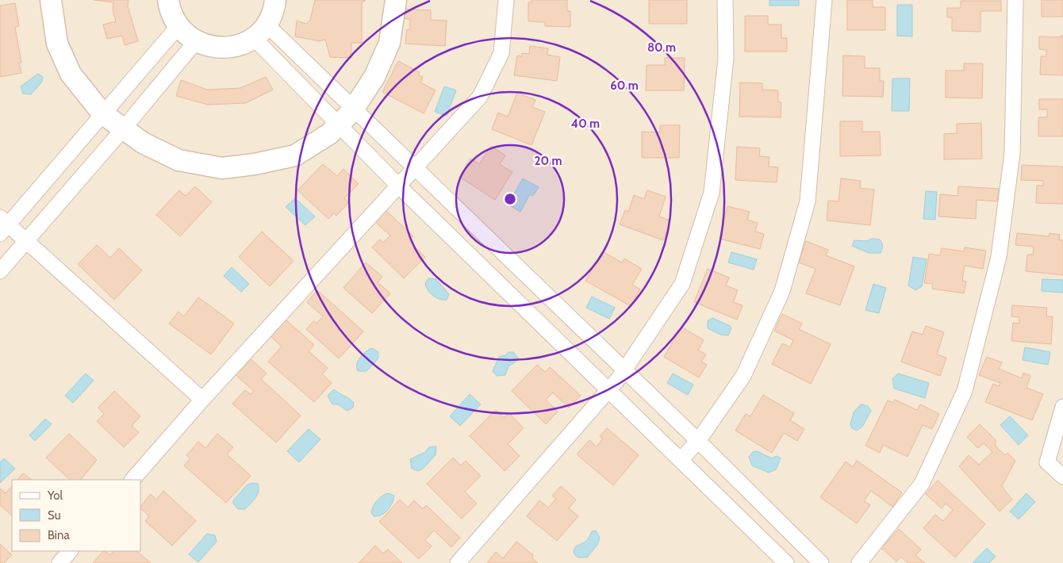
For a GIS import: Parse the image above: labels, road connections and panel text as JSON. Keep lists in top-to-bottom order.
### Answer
{
  "legend": ["Yol", "Su", "Bina"],
  "rings": [
    "80 m",
    "60 m",
    "40 m",
    "20 m"
  ]
}
